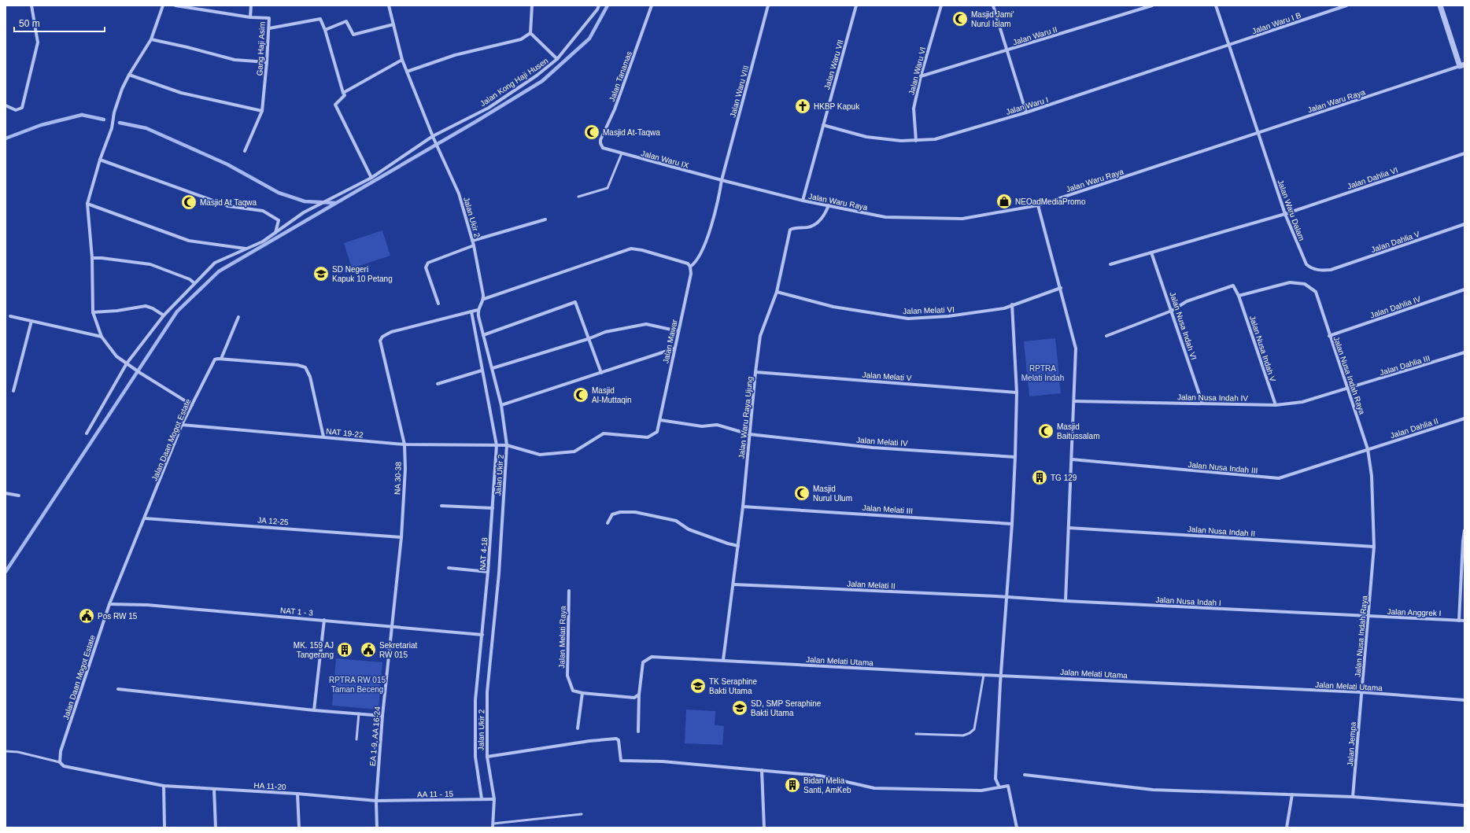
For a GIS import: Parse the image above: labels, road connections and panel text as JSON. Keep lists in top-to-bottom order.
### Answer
{
  "streets": {
    "street": [
      "Jalan Waru I B",
      "Jalan Waru II",
      "Gang Haji Asim",
      "Jalan Waru VII",
      "Jalan Waru VI",
      "Jalan Tanamas",
      "Jalan Kong Haji Husen",
      "Jalan Waru VIII",
      "Jalan Waru Raya",
      "Jalan Waru I",
      "Jalan Waru IX",
      "Jalan Dahlia VI",
      "Jalan Waru Dalam",
      "Jalan Ukir 2",
      "Jalan Dahlia V",
      "Jalan Dahlia IV",
      "Jalan Melati VI",
      "Jalan Nusa Indah VI",
      "Jalan Mawar",
      "Jalan Nusa Indah V",
      "Jalan Dahlia III",
      "Jalan Nusa Indah Raya",
      "Jalan Melati V",
      "Jalan Nusa Indah IV",
      "Jalan Waru Raya Ujung",
      "Jalan Dahlia II",
      "NAT 19-22",
      "Jalan Daan Mogot Estate",
      "Jalan Melati IV",
      "Jalan Nusa Indah III",
      "NA 30-38",
      "Jalan Melati III",
      "JA 12-25",
      "Jalan Nusa Indah II",
      "NAT 4-18",
      "Jalan Melati II",
      "Jalan Nusa Indah I",
      "NAT 1 - 3",
      "Jalan Anggrek I",
      "Jalan Melati Raya",
      "Jalan Melati Utama",
      "EA 1-9, AA 16-24",
      "Jalan Jempa",
      "HA 11-20",
      "AA 11 - 15"
    ]
  },
  "crossings": [
    ["Jalan Waru I B", "Jalan Waru I"],
    ["Jalan Waru II", "Jalan Waru VI"],
    ["Jalan Waru VII", "Jalan Waru Raya"],
    ["Jalan Waru VII", "Jalan Waru I"],
    ["Jalan Waru VI", "Jalan Waru I"],
    ["Jalan Tanamas", "Jalan Waru IX"],
    ["Jalan Kong Haji Husen", "Jalan Ukir 2"],
    ["Jalan Waru VIII", "Jalan Waru Raya"],
    ["Jalan Waru VIII", "Jalan Waru IX"],
    ["Jalan Waru Raya", "Jalan Waru IX"],
    ["Jalan Waru Raya", "Jalan Waru Dalam"],
    ["Jalan Waru Raya", "Jalan Waru Raya Ujung"],
    ["Jalan Dahlia VI", "Jalan Waru Dalam"],
    ["Jalan Dahlia VI", "Jalan Nusa Indah VI"],
    ["Jalan Waru Dalam", "Jalan Dahlia V"],
    ["Jalan Ukir 2", "Jalan Mawar"],
    ["Jalan Ukir 2", "NAT 19-22"],
    ["Jalan Ukir 2", "AA 11 - 15"],
    ["Jalan Dahlia IV", "Jalan Nusa Indah Raya"],
    ["Jalan Melati VI", "Jalan Waru Raya Ujung"],
    ["Jalan Nusa Indah VI", "Jalan Nusa Indah IV"],
    ["Jalan Mawar", "NAT 19-22"],
    ["Jalan Nusa Indah V", "Jalan Nusa Indah Raya"],
    ["Jalan Nusa Indah V", "Jalan Nusa Indah IV"],
    ["Jalan Dahlia III", "Jalan Nusa Indah Raya"],
    ["Jalan Dahlia III", "Jalan Nusa Indah IV"],
    ["Jalan Nusa Indah Raya", "Jalan Nusa Indah IV"],
    ["Jalan Nusa Indah Raya", "Jalan Dahlia II"],
    ["Jalan Nusa Indah Raya", "Jalan Nusa Indah III"],
    ["Jalan Nusa Indah Raya", "Jalan Nusa Indah II"],
    ["Jalan Nusa Indah Raya", "Jalan Nusa Indah I"],
    ["Jalan Nusa Indah Raya", "Jalan Anggrek I"],
    ["Jalan Nusa Indah Raya", "Jalan Melati Utama"],
    ["Jalan Nusa Indah Raya", "Jalan Jempa"],
    ["Jalan Melati V", "Jalan Waru Raya Ujung"],
    ["Jalan Waru Raya Ujung", "Jalan Melati IV"],
    ["Jalan Waru Raya Ujung", "Jalan Melati III"],
    ["Jalan Waru Raya Ujung", "Jalan Melati II"],
    ["Jalan Waru Raya Ujung", "Jalan Melati Utama"],
    ["Jalan Dahlia II", "Jalan Nusa Indah III"],
    ["NAT 19-22", "Jalan Daan Mogot Estate"],
    ["NAT 19-22", "NA 30-38"],
    ["NAT 19-22", "NAT 4-18"],
    ["Jalan Daan Mogot Estate", "JA 12-25"],
    ["Jalan Daan Mogot Estate", "NAT 1 - 3"],
    ["NA 30-38", "JA 12-25"],
    ["NA 30-38", "NAT 4-18"],
    ["NA 30-38", "NAT 1 - 3"],
    ["NA 30-38", "EA 1-9, AA 16-24"],
    ["NAT 4-18", "NAT 1 - 3"],
    ["NAT 4-18", "AA 11 - 15"],
    ["Jalan Melati II", "Jalan Nusa Indah I"],
    ["Jalan Nusa Indah I", "Jalan Anggrek I"],
    ["NAT 1 - 3", "EA 1-9, AA 16-24"],
    ["Jalan Melati Utama", "Jalan Jempa"],
    ["EA 1-9, AA 16-24", "HA 11-20"],
    ["EA 1-9, AA 16-24", "AA 11 - 15"],
    ["HA 11-20", "AA 11 - 15"]
  ],
  "parks": ["RPTRA Melati Indah", "RPTRA RW 015 Taman Beceng"],
  "places": {
    "mosque": [
      "Masjid Jami' Nurul Islam",
      "Masjid At-Taqwa",
      "Masjid At Taqwa",
      "Masjid Al-Muttaqin",
      "Masjid Baitussalam",
      "Masjid Nurul Ulum"
    ],
    "church": ["HKBP Kapuk"],
    "shop": ["NEOadMediaPromo"],
    "school or university": ["SD Negeri Kapuk 10 Petang", "TK Seraphine Bakti Utama", "SD, SMP Seraphine Bakti Utama"],
    "building": ["TG 129", "MK. 159 AJ Tangerang", "Bidan Melia Santi, AmKeb"],
    "public building": ["Pos RW 15", "Sekretariat RW 015"]
  },
  "scale_bar": "50 m"
}
